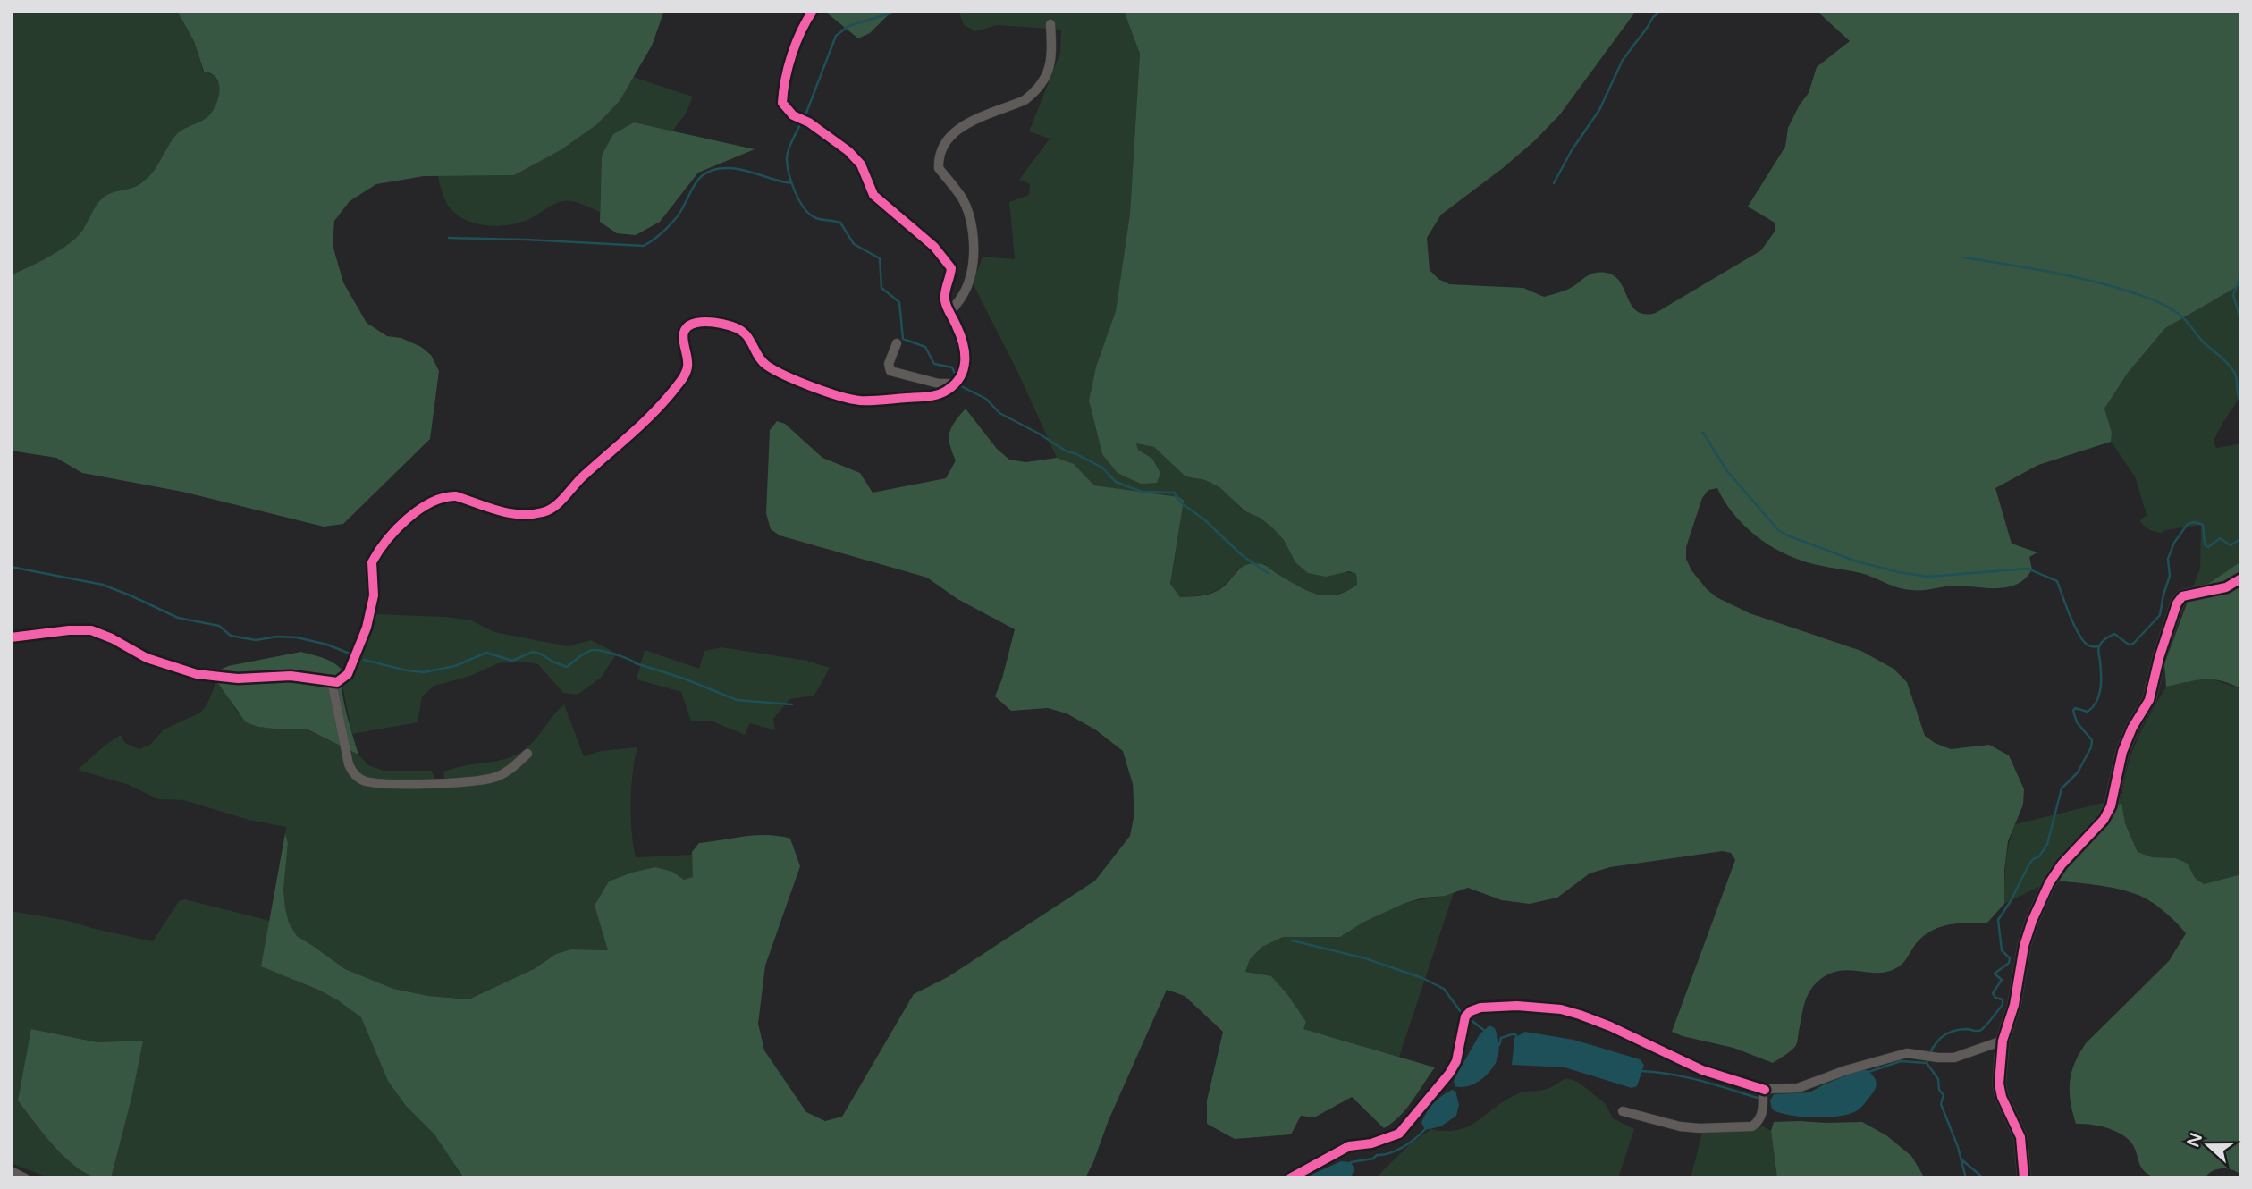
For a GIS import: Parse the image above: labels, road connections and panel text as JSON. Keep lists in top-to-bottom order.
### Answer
{
  "north": "left"
}
